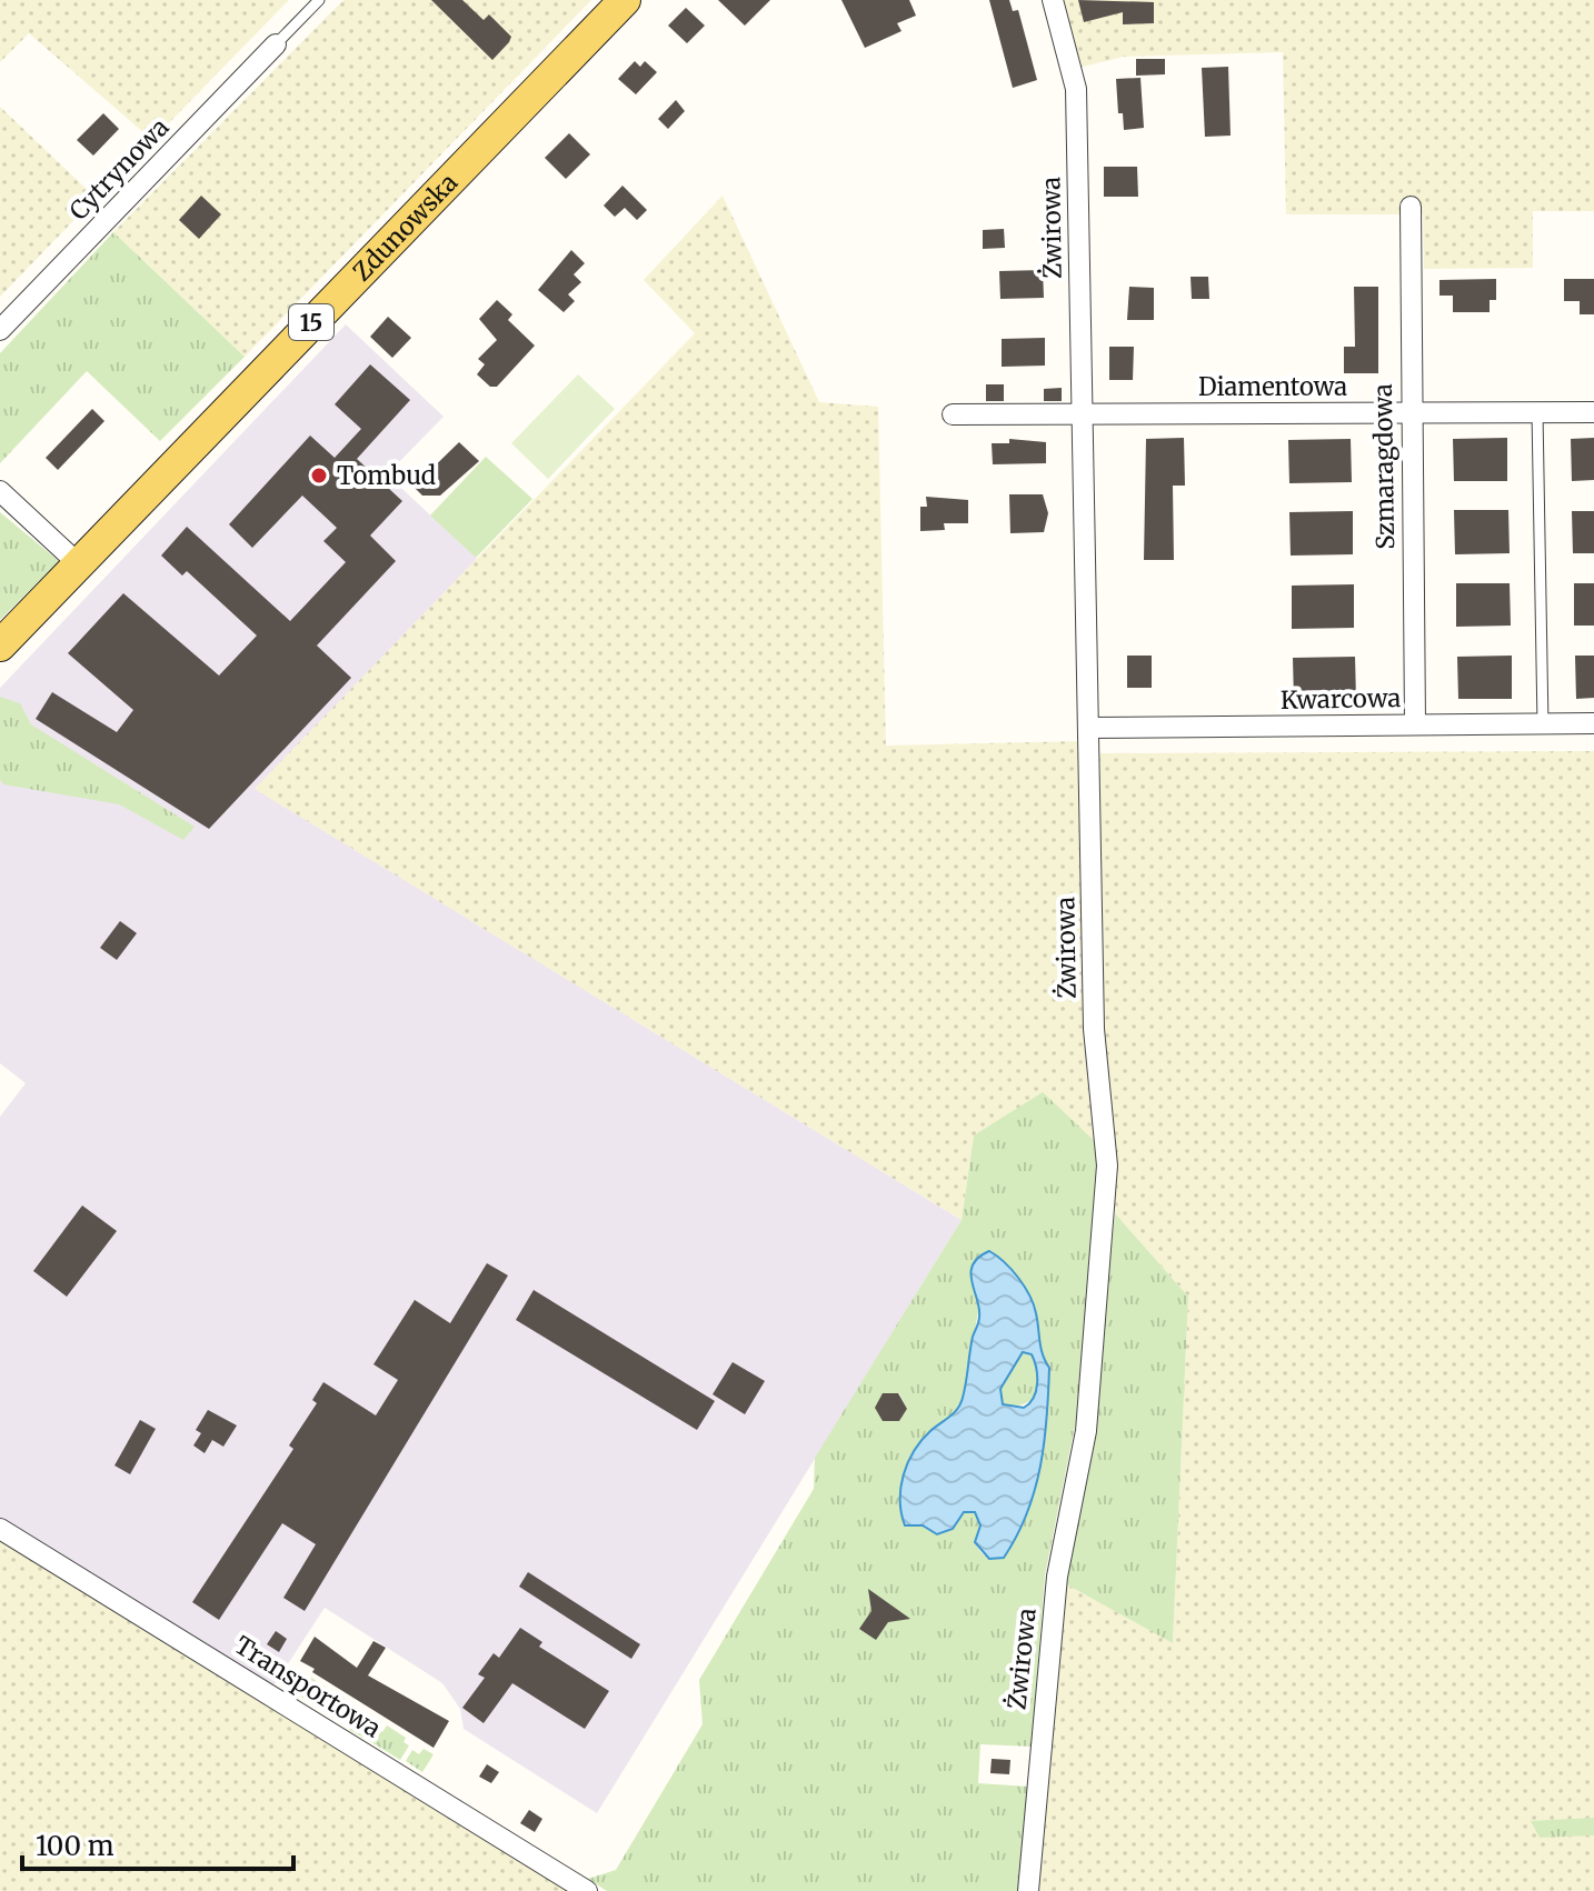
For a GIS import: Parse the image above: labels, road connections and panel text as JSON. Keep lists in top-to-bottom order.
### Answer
{
  "streets": {
    "main road": ["Zdunowska", "15"],
    "street": [
      "Cytrynowa",
      "Żwirowa",
      "Diamentowa",
      "Szmaragdowa",
      "Kwarcowa",
      "Transportowa"
    ]
  },
  "crossings": [
    ["Żwirowa", "Diamentowa"],
    ["Żwirowa", "Kwarcowa"],
    ["Diamentowa", "Szmaragdowa"],
    ["Szmaragdowa", "Kwarcowa"]
  ],
  "places": ["Tombud"],
  "scale_bar": "100 m"
}
